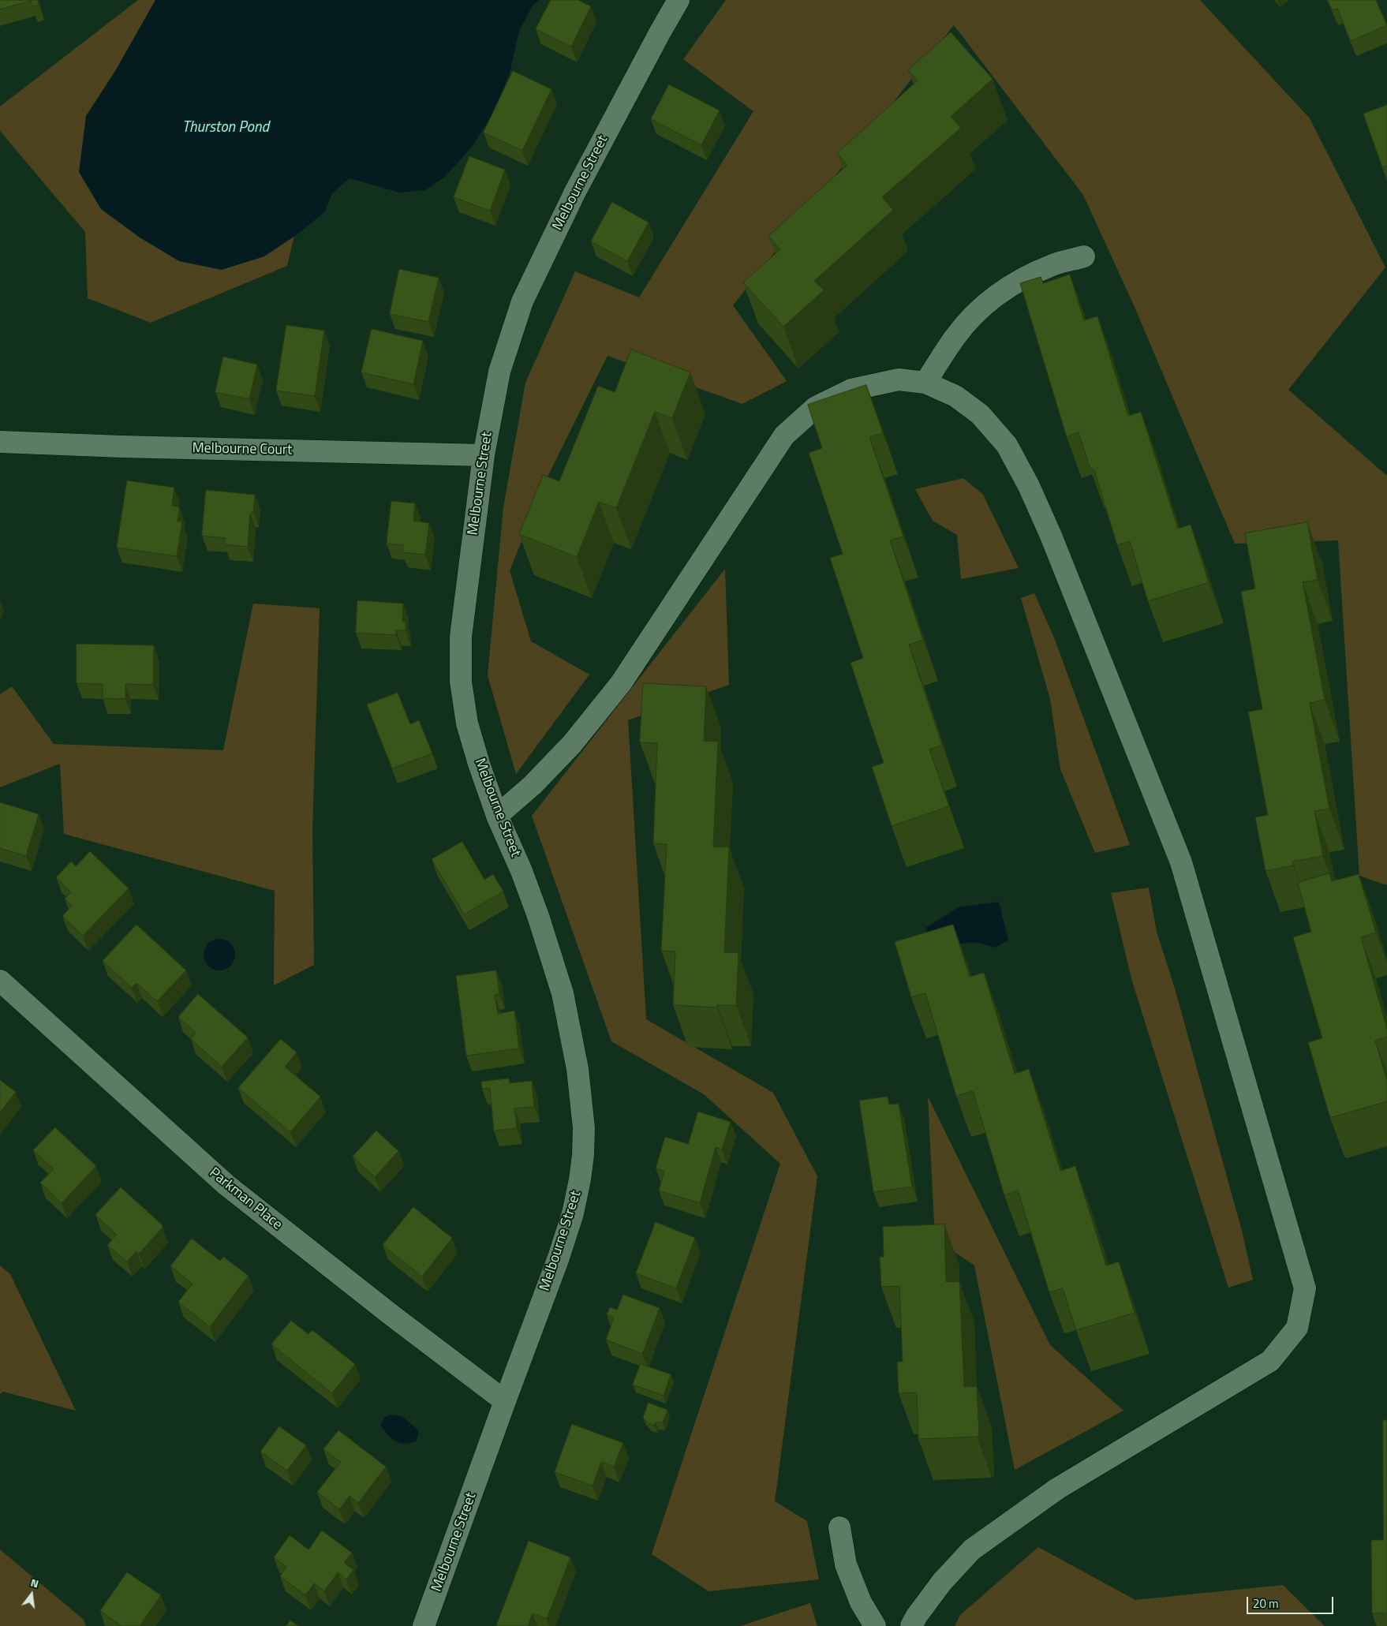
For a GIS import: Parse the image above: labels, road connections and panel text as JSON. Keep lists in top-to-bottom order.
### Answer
{
  "streets": {
    "street": ["Melbourne Street", "Melbourne Court", "Parkman Place"]
  },
  "crossings": [
    ["Melbourne Street", "Melbourne Court"],
    ["Melbourne Street", "Parkman Place"]
  ],
  "water": ["Thurston Pond"],
  "scale_bar": "20 m",
  "north": "top"
}
